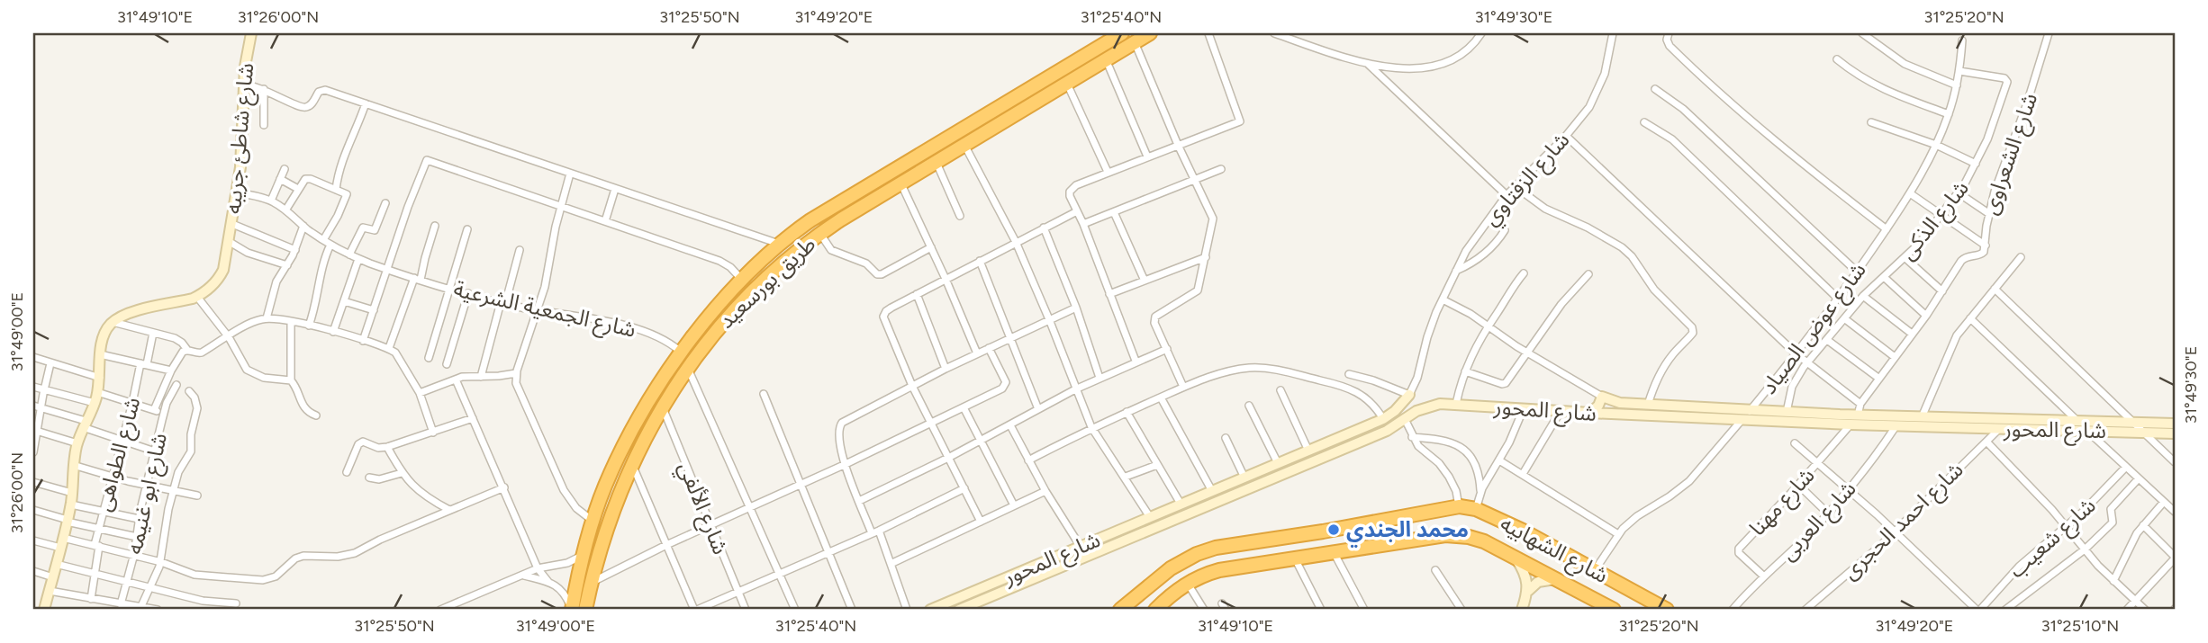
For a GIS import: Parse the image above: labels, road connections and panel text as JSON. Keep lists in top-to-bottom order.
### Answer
{
  "streets": {
    "highway": ["طريق بورسعيد", "شارع الشهابيه"],
    "main road": ["شارع شاطئ جريبه", "شارع المحور"],
    "street": [
      "شارع الشعراوى",
      "شارع الزفتاوي",
      "شارع الذكى",
      "شارع الجمعية الشرعية",
      "شارع عوض الصياد",
      "شارع الطواهى",
      "شارع ابو غنيمه",
      "شارع مهنا",
      "شارع الألفي",
      "شارع العربى",
      "شارع احمد الحجرى",
      "شارع شعيب"
    ]
  },
  "crossings": [
    ["شارع شاطئ جريبه", "شارع الجمعية الشرعية"],
    ["شارع الشعراوى", "شارع المحور"],
    ["شارع الزفتاوي", "شارع المحور"],
    ["شارع الذكى", "شارع عوض الصياد"],
    ["شارع الذكى", "شارع المحور"],
    ["طريق بورسعيد", "شارع الجمعية الشرعية"],
    ["طريق بورسعيد", "شارع الألفي"],
    ["شارع عوض الصياد", "شارع المحور"],
    ["شارع عوض الصياد", "شارع الشهابيه"],
    ["شارع المحور", "شارع مهنا"],
    ["شارع المحور", "شارع العربى"],
    ["شارع المحور", "شارع احمد الحجرى"],
    ["شارع مهنا", "شارع العربى"]
  ],
  "places": ["محمد الجندي"],
  "coordinates": [
    "31°49'10\"E",
    "31°26'00\"N",
    "31°25'50\"N",
    "31°49'20\"E",
    "31°25'40\"N",
    "31°49'30\"E",
    "31°25'20\"N",
    "31°49'00\"E",
    "31°25'10\"N"
  ]
}
